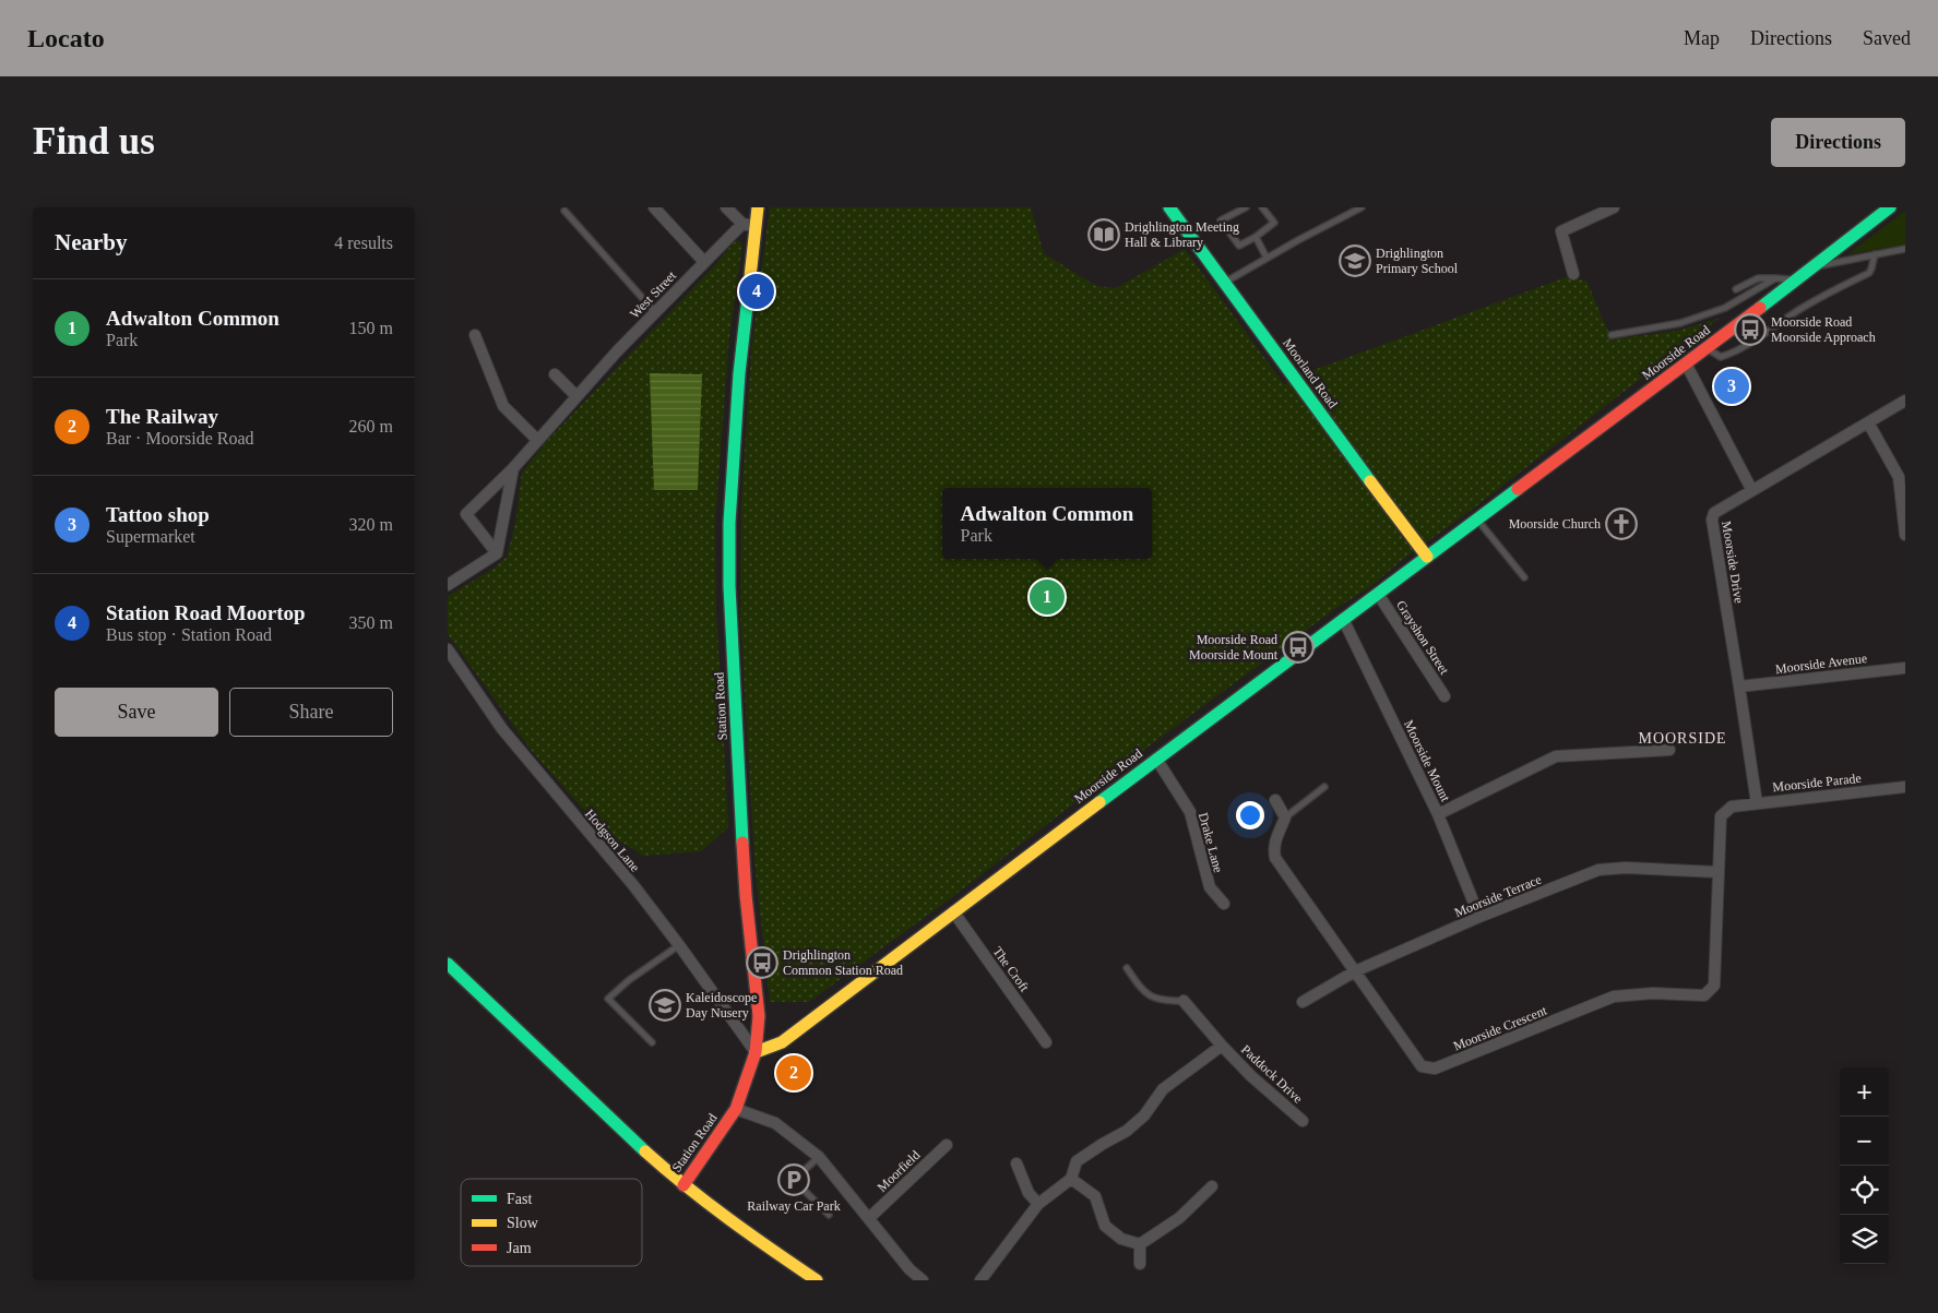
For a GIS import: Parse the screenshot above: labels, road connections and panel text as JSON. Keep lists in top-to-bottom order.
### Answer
{
  "streets": {
    "main road": ["Moorside Road", "Moorland Road", "Station Road"],
    "street": [
      "West Street",
      "Moorside Drive",
      "Grayshon Street",
      "Moorside Avenue",
      "Moorside Mount",
      "Moorside Parade",
      "Hodgson Lane",
      "Drake Lane",
      "Moorside Terrace",
      "The Croft",
      "Moorside Crescent",
      "Paddock Drive",
      "Moorfield"
    ]
  },
  "crossings": [
    ["West Street", "Station Road"],
    ["Moorside Road", "Moorland Road"],
    ["Moorside Road", "Grayshon Street"],
    ["Moorside Road", "Station Road"],
    ["Moorside Road", "Moorside Mount"],
    ["Moorside Road", "Hodgson Lane"],
    ["Moorside Road", "Drake Lane"],
    ["Moorside Road", "The Croft"],
    ["Moorside Drive", "Moorside Avenue"],
    ["Moorside Drive", "Moorside Parade"],
    ["Station Road", "Hodgson Lane"],
    ["Moorside Mount", "Moorside Terrace"],
    ["Moorside Parade", "Moorside Crescent"],
    ["Moorside Terrace", "Moorside Crescent"]
  ],
  "districts": ["MOORSIDE"],
  "places": {
    "library": ["Drighlington Meeting Hall & Library"],
    "school or university": ["Drighlington Primary School", "Kaleidoscope Day Nusery"],
    "bus stop": ["Moorside Road Moorside Approach", "Moorside Road Moorside Mount", "Drighlington Common Station Road"],
    "church": ["Moorside Church"],
    "parking": ["Railway Car Park"]
  },
  "legend": ["Fast", "Slow", "Jam"],
  "page": {
    "header": "Locato",
    "nav": ["Map", "Directions", "Saved"],
    "buttons": [
      "Directions",
      ["Save", "Share"]
    ],
    "title": "Find us",
    "heading": ["Nearby", "4 results"],
    "pins": [
      "4",
      "3",
      "1",
      "2"
    ],
    "list": [
      {
        "mark": "1",
        "name": "Adwalton Common",
        "note": "Park",
        "value": "150 m"
      },
      {
        "mark": "2",
        "name": "The Railway",
        "note": "Bar · Moorside Road",
        "value": "260 m"
      },
      {
        "mark": "3",
        "name": "Tattoo shop",
        "note": "Supermarket",
        "value": "320 m"
      },
      {
        "mark": "4",
        "name": "Station Road Moortop",
        "note": "Bus stop · Station Road",
        "value": "350 m"
      }
    ],
    "popup": ["Adwalton Common", "Park"],
    "map_buttons": ["+", "−"]
  }
}
